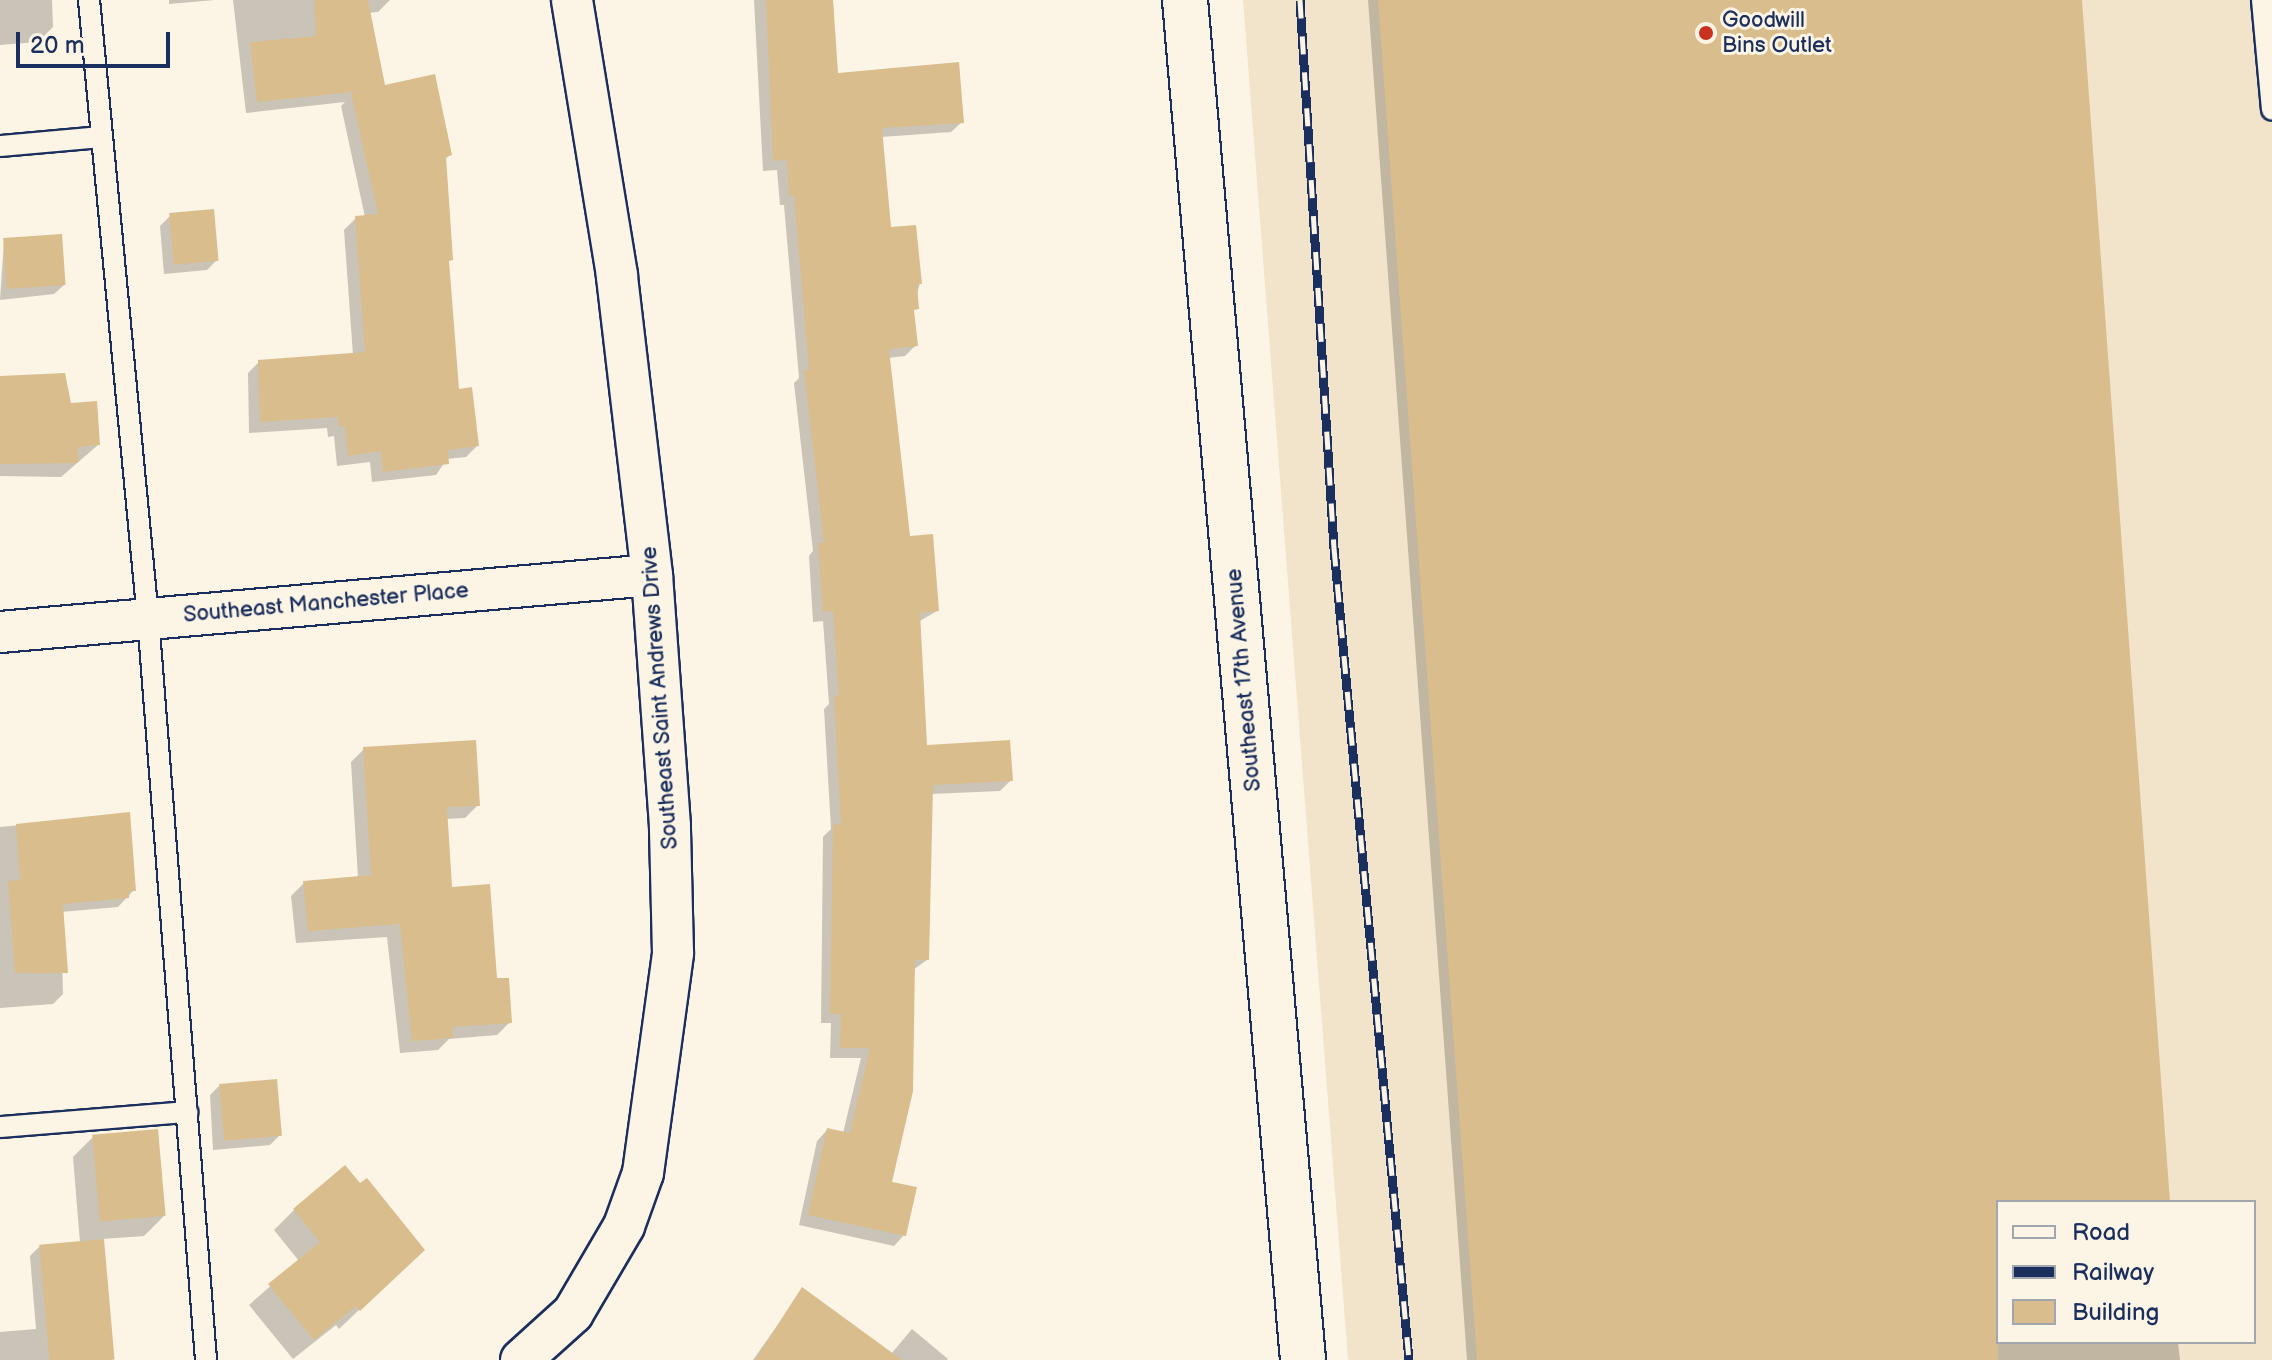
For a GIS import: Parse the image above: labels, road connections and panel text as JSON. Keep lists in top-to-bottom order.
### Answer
{
  "streets": {
    "main road": ["Southeast 17th Avenue"],
    "street": ["Southeast Manchester Place", "Southeast Saint Andrews Drive"]
  },
  "crossings": [
    ["Southeast Manchester Place", "Southeast Saint Andrews Drive"]
  ],
  "places": ["Goodwill Bins Outlet"],
  "legend": ["Road", "Railway", "Building"],
  "scale_bar": "20 m"
}
